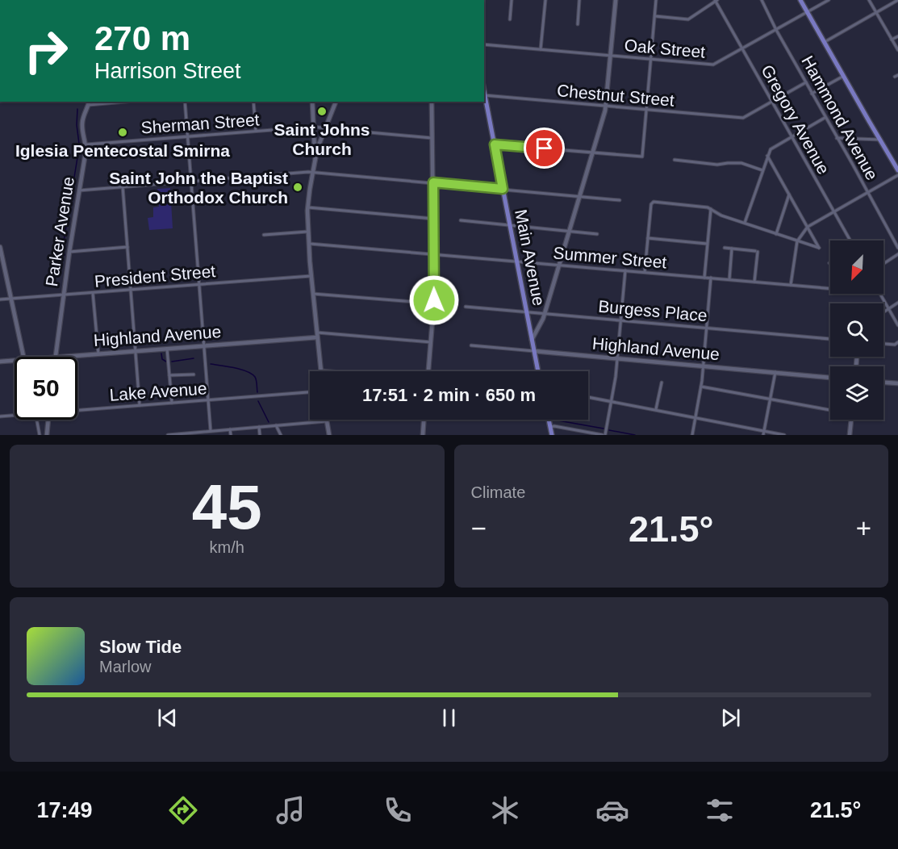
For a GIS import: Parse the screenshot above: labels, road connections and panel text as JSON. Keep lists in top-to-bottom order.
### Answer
{
  "streets": {
    "main road": ["Main Avenue"],
    "street": [
      "Oak Street",
      "Chestnut Street",
      "Hammond Avenue",
      "Gregory Avenue",
      "Sherman Street",
      "Parker Avenue",
      "Summer Street",
      "President Street",
      "Burgess Place",
      "Highland Avenue",
      "Lake Avenue"
    ]
  },
  "crossings": [
    ["Oak Street", "Hammond Avenue"],
    ["Oak Street", "Gregory Avenue"],
    ["Chestnut Street", "Gregory Avenue"],
    ["Chestnut Street", "Main Avenue"],
    ["Sherman Street", "Parker Avenue"],
    ["Parker Avenue", "President Street"],
    ["Main Avenue", "Summer Street"],
    ["Main Avenue", "Burgess Place"],
    ["Main Avenue", "Highland Avenue"]
  ],
  "places": ["Saint Johns Church", "Iglesia Pentecostal Smirna", "Saint John the Baptist Orthodox Church"],
  "north": "bottom left",
  "page": {
    "turn": ["270 m", "Harrison Street"],
    "limit": "50",
    "trip": "17:51 · 2 min · 650 m",
    "tile": [
      ["45", "km/h"],
      "Climate"
    ],
    "heat": ["−", "21.5°", "+"],
    "song": ["Slow Tide", "Marlow"],
    "tabs": ["17:49", "21.5°"]
  }
}
